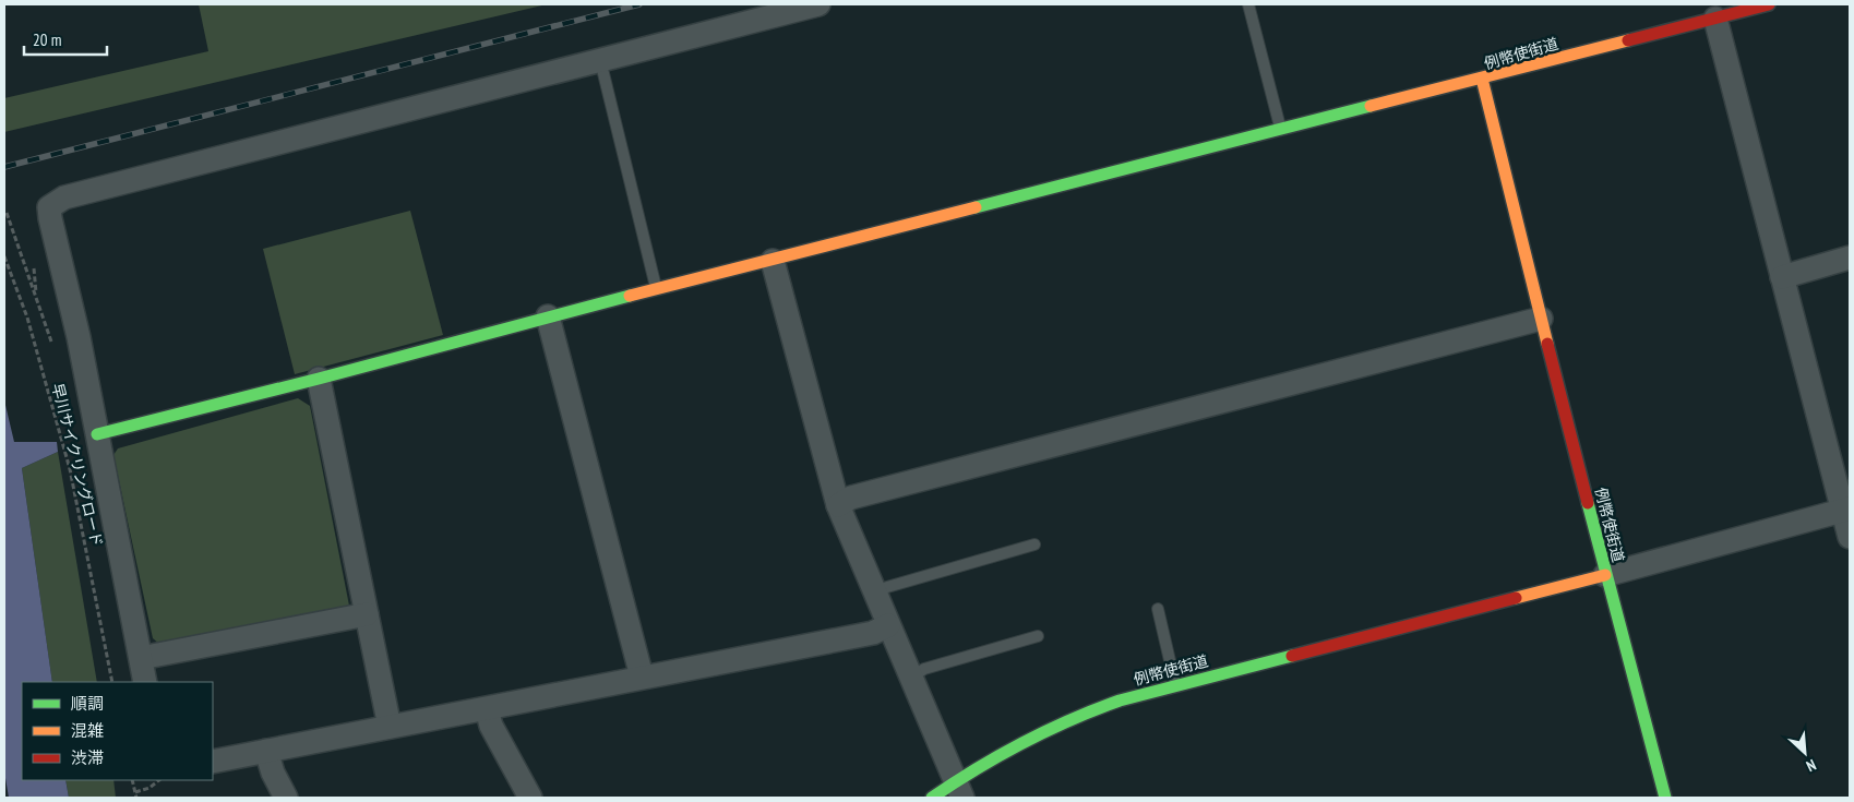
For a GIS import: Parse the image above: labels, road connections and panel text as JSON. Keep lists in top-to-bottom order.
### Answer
{
  "streets": {
    "street": ["例幣使街道"],
    "path": ["早川サイクリングロード"]
  },
  "legend": ["順調", "混雑", "渋滞"],
  "scale_bar": "20 m",
  "north": "bottom right"
}
